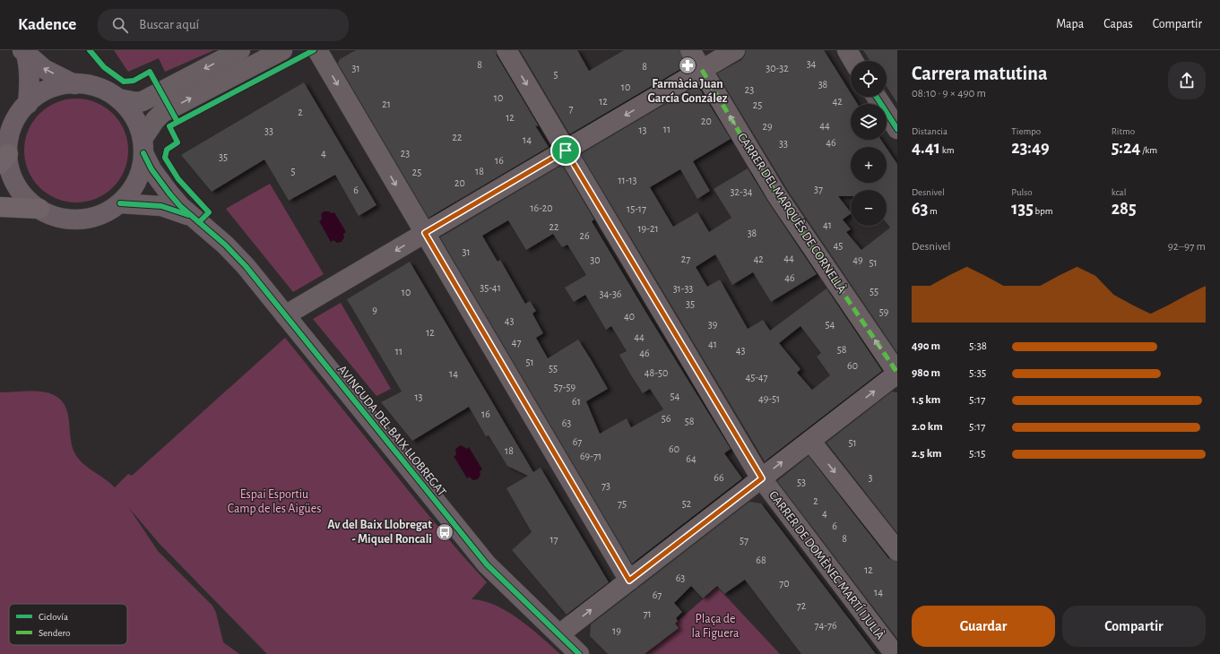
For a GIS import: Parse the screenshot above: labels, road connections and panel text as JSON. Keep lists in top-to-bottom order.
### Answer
{
  "streets": {
    "main road": ["AVINGUDA DEL BAIX LLOBREGAT"],
    "street": ["CARRER DEL MARQUÈS DE CORNELLÀ", "CARRER DE DOMÈNEC MARTÍ I JULIÀ"]
  },
  "one_way": ["CARRER DEL MARQUÈS DE CORNELLÀ"],
  "parks": ["Espai Esportiu Camp de les Aigües", "Plaça de la Figuera"],
  "places": {
    "pharmacy": ["Farmàcia Juan García González"],
    "bus stop": ["Av del Baix Llobregat - Miquel Roncali"]
  },
  "house_numbers": [
    "34",
    "8",
    "8",
    "31",
    "30-32",
    "5",
    "38",
    "10",
    "23",
    "10",
    "12",
    "42",
    "21",
    "25",
    "7",
    "2",
    "12",
    "20",
    "44",
    "29",
    "11",
    "13",
    "33",
    "22",
    "14",
    "46",
    "33",
    "4",
    "23",
    "35",
    "16",
    "5",
    "18",
    "25",
    "11-13",
    "20",
    "37",
    "6",
    "32-34",
    "16-20",
    "15-17",
    "41",
    "22",
    "19-21",
    "38",
    "26",
    "45",
    "31",
    "44",
    "27",
    "42",
    "30",
    "49",
    "51",
    "46",
    "35-41",
    "31-33",
    "55",
    "10",
    "34-36",
    "35",
    "9",
    "59",
    "40",
    "43",
    "39",
    "54",
    "12",
    "44",
    "47",
    "41",
    "58",
    "43",
    "11",
    "46",
    "51",
    "60",
    "55",
    "48-50",
    "14",
    "45-47",
    "57-59",
    "54",
    "13",
    "49-51",
    "61",
    "16",
    "56",
    "58",
    "63",
    "67",
    "51",
    "60",
    "18",
    "69-71",
    "64",
    "66",
    "3",
    "53",
    "73",
    "2",
    "75",
    "52",
    "4",
    "6",
    "8",
    "17",
    "57",
    "68",
    "12",
    "63",
    "70",
    "14",
    "67",
    "72",
    "71",
    "74-76",
    "19"
  ],
  "legend": ["Ciclovía", "Sendero"],
  "page": {
    "header": "Kadence",
    "search": "Buscar aquí",
    "nav": ["Mapa", "Capas", "Compartir"],
    "heading": ["Carrera matutina", "08:10 · 9 × 490 m"],
    "map_buttons": ["+", "−"],
    "stats": [
      ["Distancia", "4.41 km"],
      ["Tiempo", "23:49"],
      ["Ritmo", "5:24 /km"],
      ["Desnivel", "63 m"],
      ["Pulso", "135 bpm"],
      ["kcal", "285"]
    ],
    "chart": ["Desnivel", "92–97 m"],
    "list": [
      {
        "name": "490 m",
        "note": "5:38"
      },
      {
        "name": "980 m",
        "note": "5:35"
      },
      {
        "name": "1.5 km",
        "note": "5:17"
      },
      {
        "name": "2.0 km",
        "note": "5:17"
      },
      {
        "name": "2.5 km",
        "note": "5:15"
      }
    ],
    "buttons": ["Guardar", "Compartir"]
  }
}
